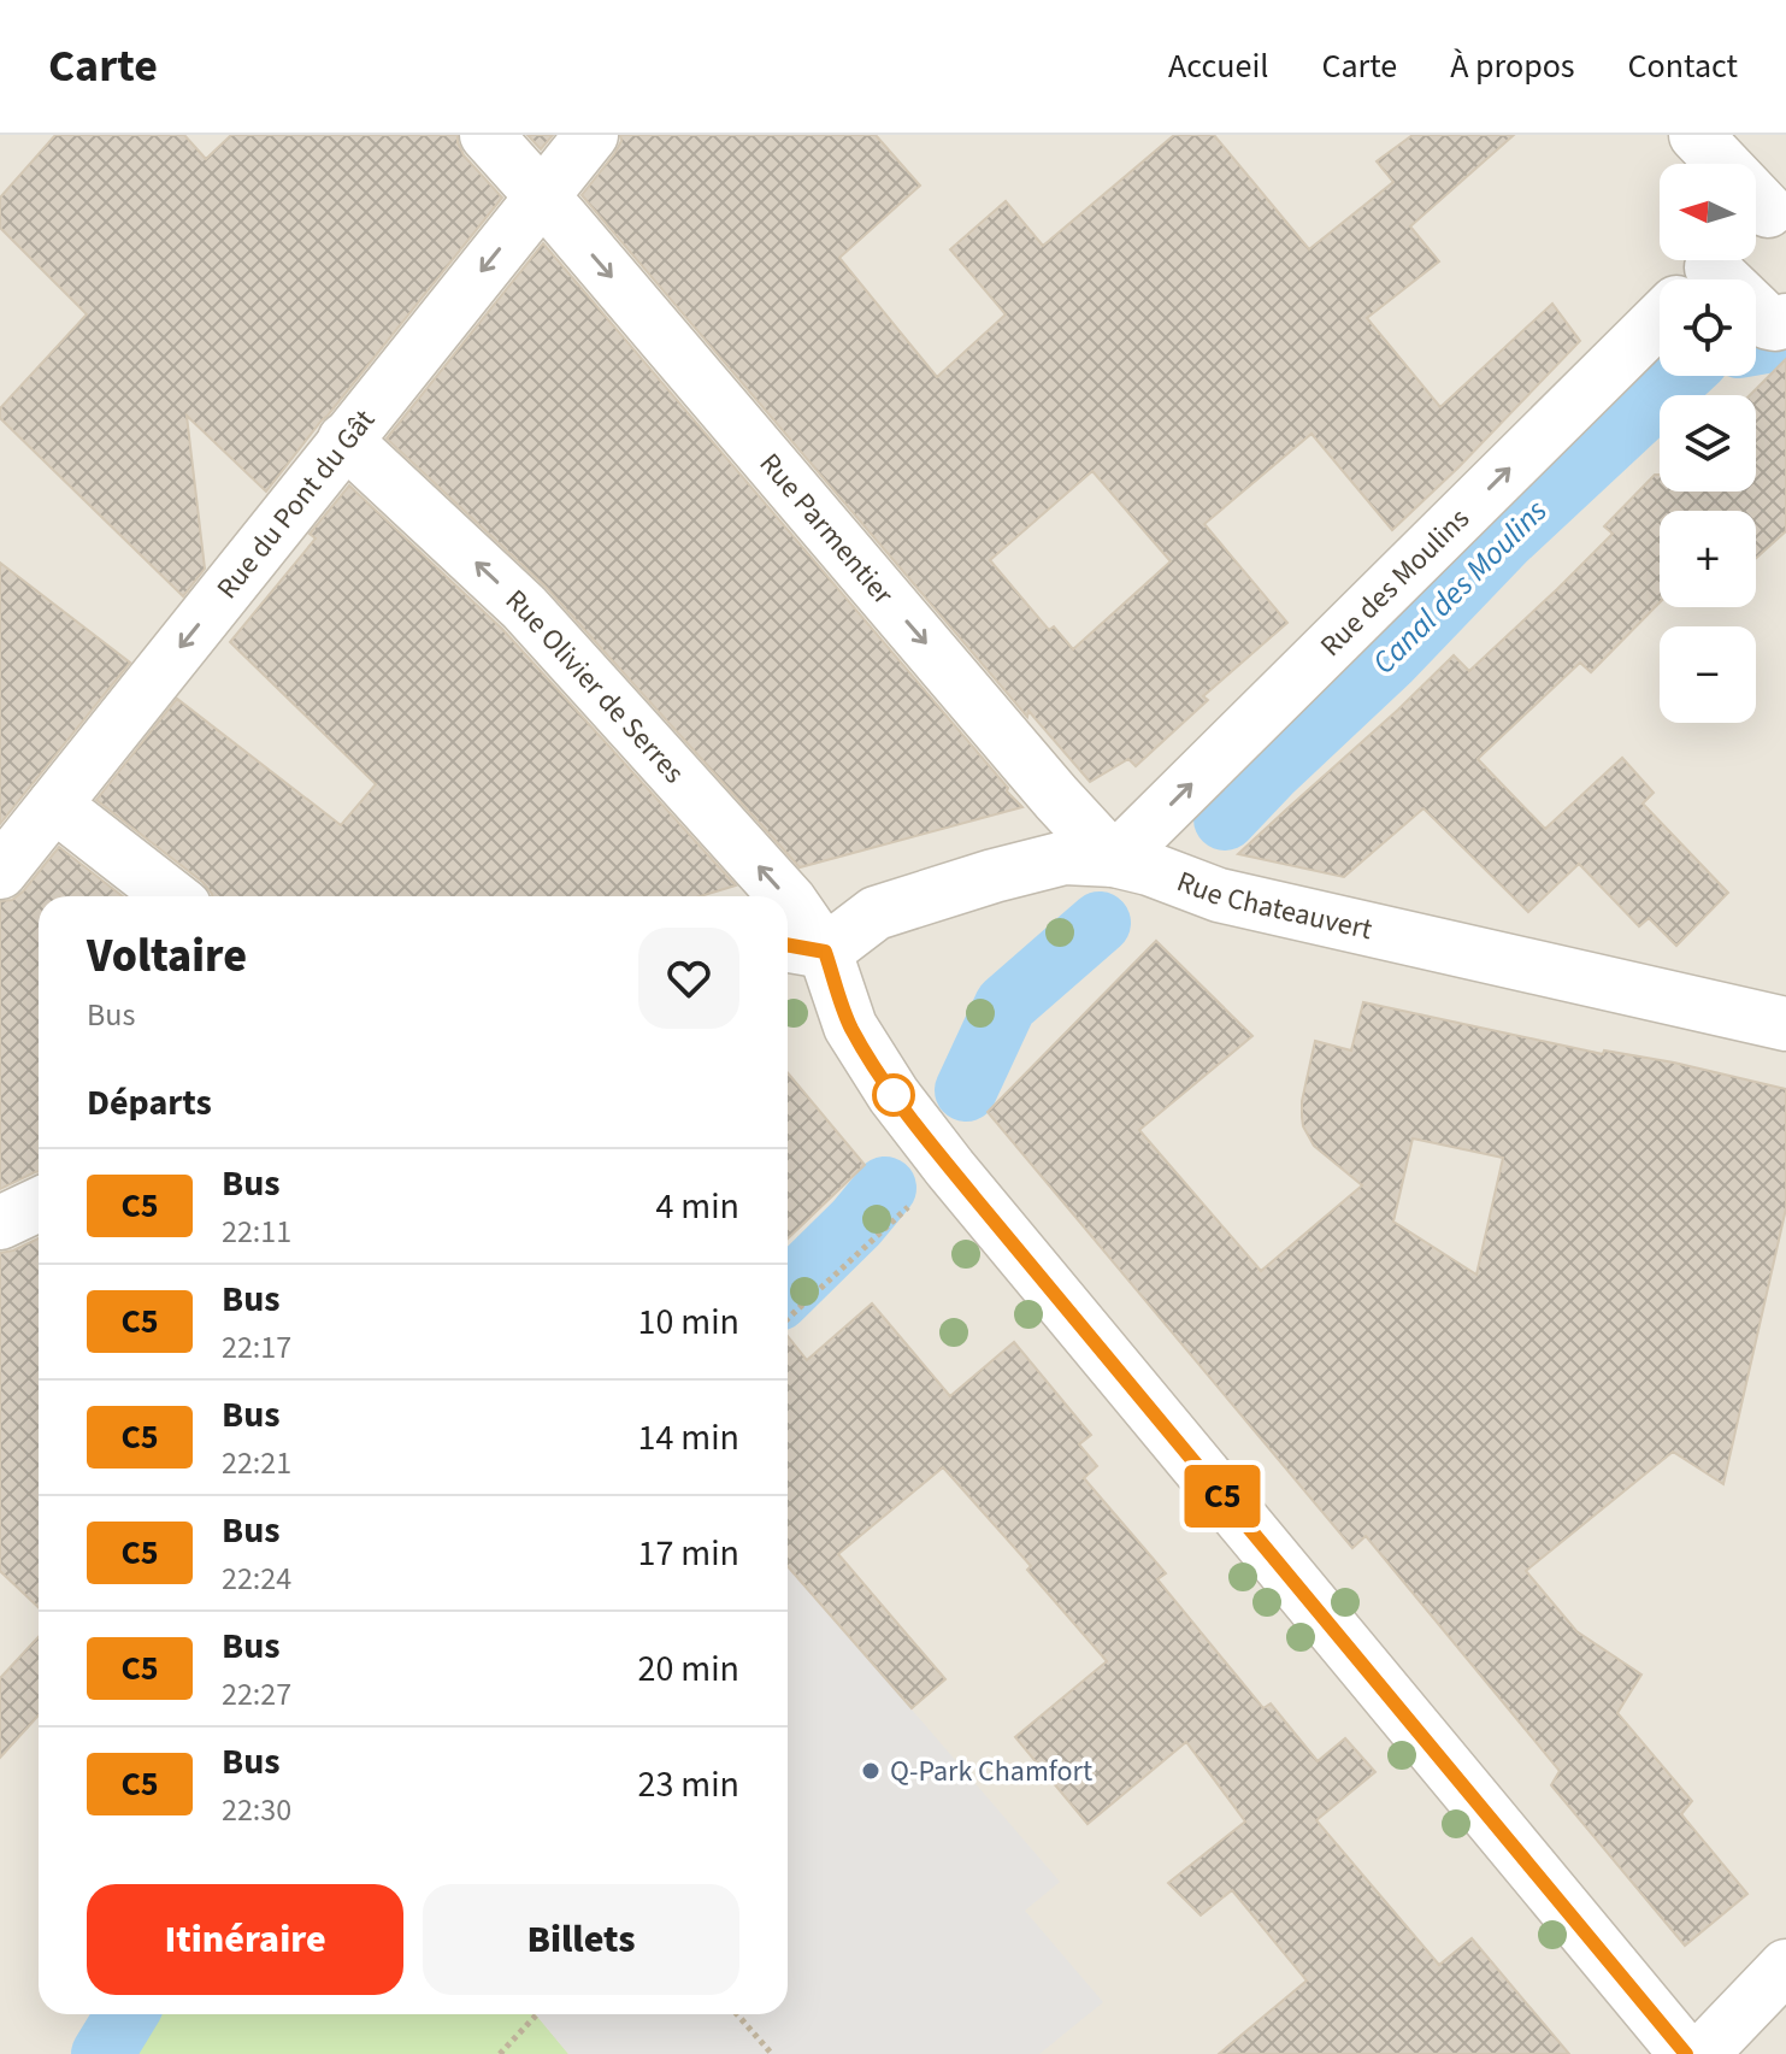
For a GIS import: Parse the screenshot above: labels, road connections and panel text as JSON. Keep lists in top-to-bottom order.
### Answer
{
  "streets": {
    "street": [
      "Rue du Pont du Gât",
      "Rue Parmentier",
      "Rue des Moulins",
      "Rue Olivier de Serres",
      "Rue Chateauvert"
    ]
  },
  "crossings": [
    ["Rue du Pont du Gât", "Rue Parmentier"],
    ["Rue du Pont du Gât", "Rue Olivier de Serres"],
    ["Rue Parmentier", "Rue des Moulins"],
    ["Rue Parmentier", "Rue Chateauvert"],
    ["Rue des Moulins", "Rue Chateauvert"],
    ["Rue Olivier de Serres", "Rue Chateauvert"]
  ],
  "one_way": ["Rue du Pont du Gât", "Rue Parmentier", "Rue des Moulins"],
  "water": ["Canal des Moulins"],
  "places": ["Q-Park Chamfort"],
  "lines": ["bus line C5"],
  "north": "left",
  "page": {
    "header": "Carte",
    "nav": [
      "Accueil",
      "Carte",
      "À propos",
      "Contact"
    ],
    "on_map": "C5",
    "map_buttons": ["+", "−"],
    "heading": [
      ["Voltaire", "Bus"],
      "Départs"
    ],
    "list": [
      {
        "mark": "C5",
        "name": "Bus",
        "note": "22:11",
        "value": "4 min"
      },
      {
        "mark": "C5",
        "name": "Bus",
        "note": "22:17",
        "value": "10 min"
      },
      {
        "mark": "C5",
        "name": "Bus",
        "note": "22:21",
        "value": "14 min"
      },
      {
        "mark": "C5",
        "name": "Bus",
        "note": "22:24",
        "value": "17 min"
      },
      {
        "mark": "C5",
        "name": "Bus",
        "note": "22:27",
        "value": "20 min"
      },
      {
        "mark": "C5",
        "name": "Bus",
        "note": "22:30",
        "value": "23 min"
      }
    ],
    "buttons": ["Itinéraire", "Billets"]
  }
}
